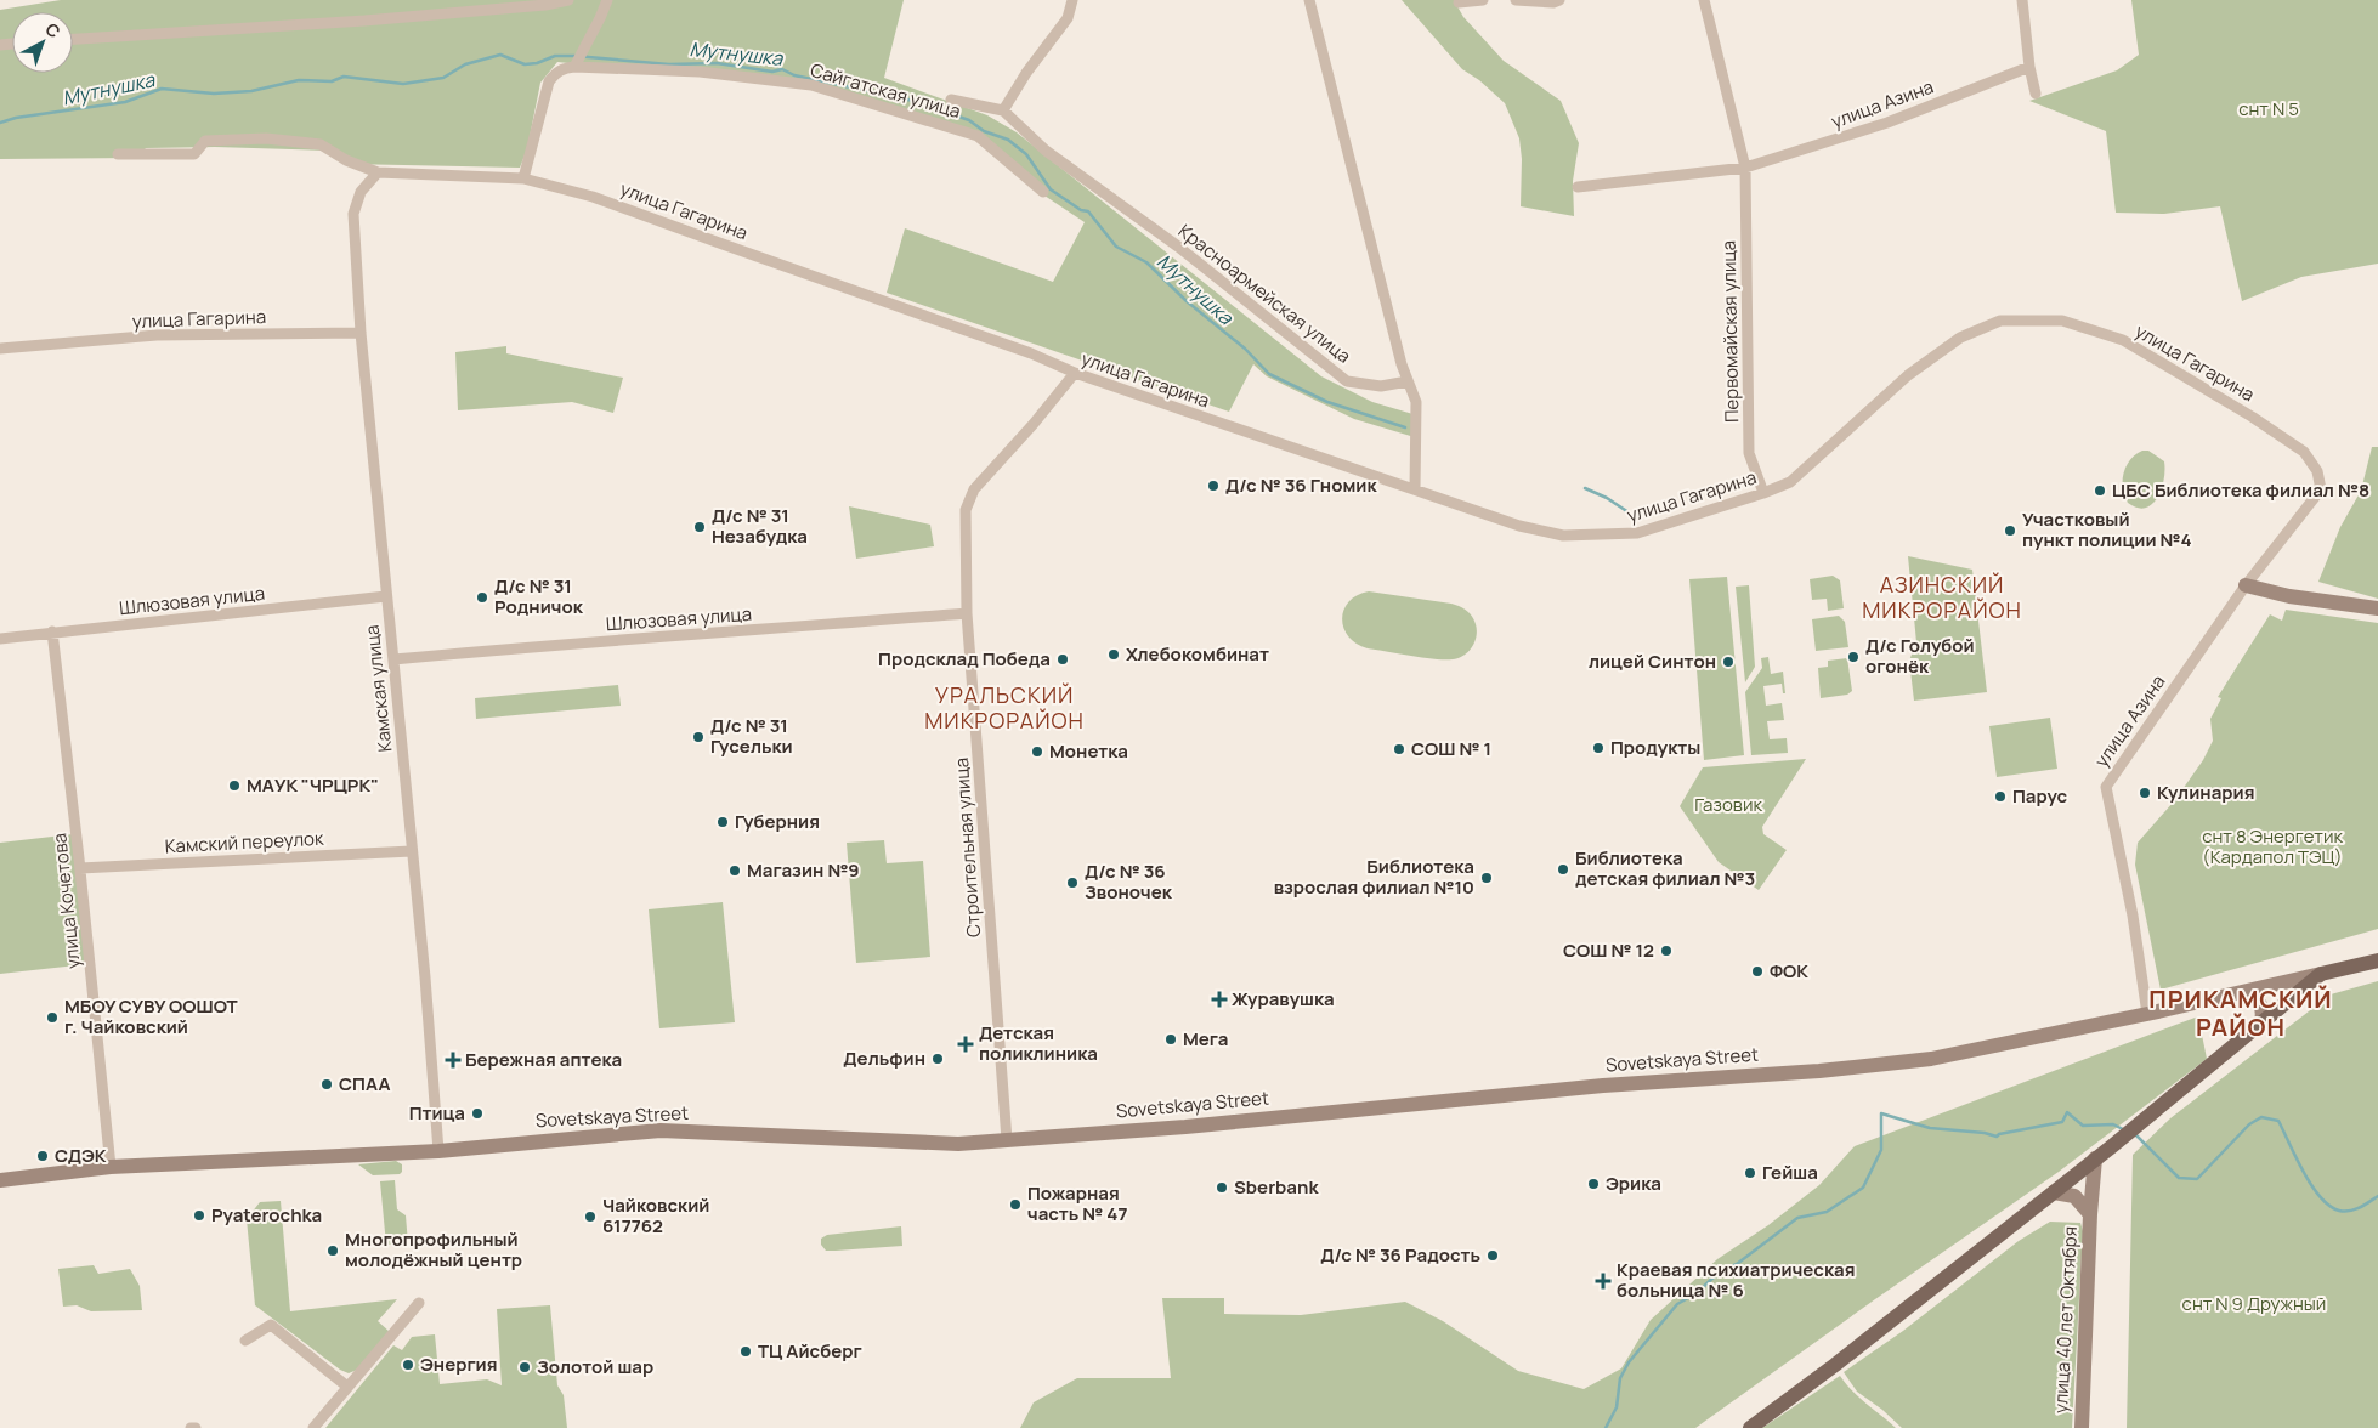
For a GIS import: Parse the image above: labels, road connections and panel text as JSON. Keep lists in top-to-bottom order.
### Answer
{
  "streets": {
    "main road": ["Sovetskaya Street", "улица 40 лет Октября"],
    "street": [
      "Сайгатская улица",
      "улица Азина",
      "улица Гагарина",
      "Красноармейская улица",
      "Первомайская улица",
      "Шлюзовая улица",
      "Камская улица",
      "Камский переулок",
      "Строительная улица",
      "улица Кочетова"
    ]
  },
  "crossings": [
    ["улица Азина", "улица Гагарина"],
    ["улица Азина", "Первомайская улица"],
    ["улица Азина", "Sovetskaya Street"],
    ["улица Гагарина", "Первомайская улица"],
    ["улица Гагарина", "Камская улица"],
    ["улица Гагарина", "Строительная улица"],
    ["Шлюзовая улица", "Камская улица"],
    ["Шлюзовая улица", "Строительная улица"],
    ["Шлюзовая улица", "улица Кочетова"],
    ["Камская улица", "Камский переулок"],
    ["Камская улица", "Sovetskaya Street"],
    ["Камский переулок", "улица Кочетова"],
    ["Строительная улица", "Sovetskaya Street"],
    ["улица Кочетова", "Sovetskaya Street"]
  ],
  "districts": ["АЗИНСКИЙ МИКРОРАЙОН", "УРАЛЬСКИЙ МИКРОРАЙОН", "ПРИКАМСКИЙ РАЙОН"],
  "water": ["Мутнушка"],
  "parks": [
    "снт N 5",
    "Газовик",
    "снт 8 Энергетик (Кардапол ТЭЦ)",
    "снт N 9 Дружный"
  ],
  "places": {
    "other": [
      "Д/с № 36 Гномик",
      "ЦБС Библиотека филиал №8",
      "Д/с № 31 Незабудка",
      "Участковый пункт полиции №4",
      "Д/с № 31 Родничок",
      "Хлебокомбинат",
      "Д/с Голубой огонёк",
      "Продсклад Победа",
      "лицей Синтон",
      "Д/с № 31 Гусельки",
      "Продукты",
      "СОШ № 1",
      "Монетка",
      "МАУК \"ЧРЦРК\"",
      "Кулинария",
      "Парус",
      "Губерния",
      "Библиотека детская филиал №3",
      "Магазин №9",
      "Библиотека взрослая филиал №10",
      "Д/с № 36 Звоночек",
      "СОШ № 12",
      "ФОК",
      "МБОУ СУВУ ООШОТ г. Чайковский",
      "Мега",
      "Дельфин",
      "СПАА",
      "Птица",
      "СДЭК",
      "Гейша",
      "Эрика",
      "Sberbank",
      "Пожарная часть № 47",
      "Pyaterochka",
      "Чайковский 617762",
      "Многопрофильный молодёжный центр",
      "Д/с № 36 Радость",
      "ТЦ Айсберг",
      "Энергия",
      "Золотой шар"
    ],
    "health": [
      "Журавушка",
      "Детская поликлиника",
      "Бережная аптека",
      "Краевая психиатрическая больница № 6"
    ]
  },
  "north": "top right"
}
